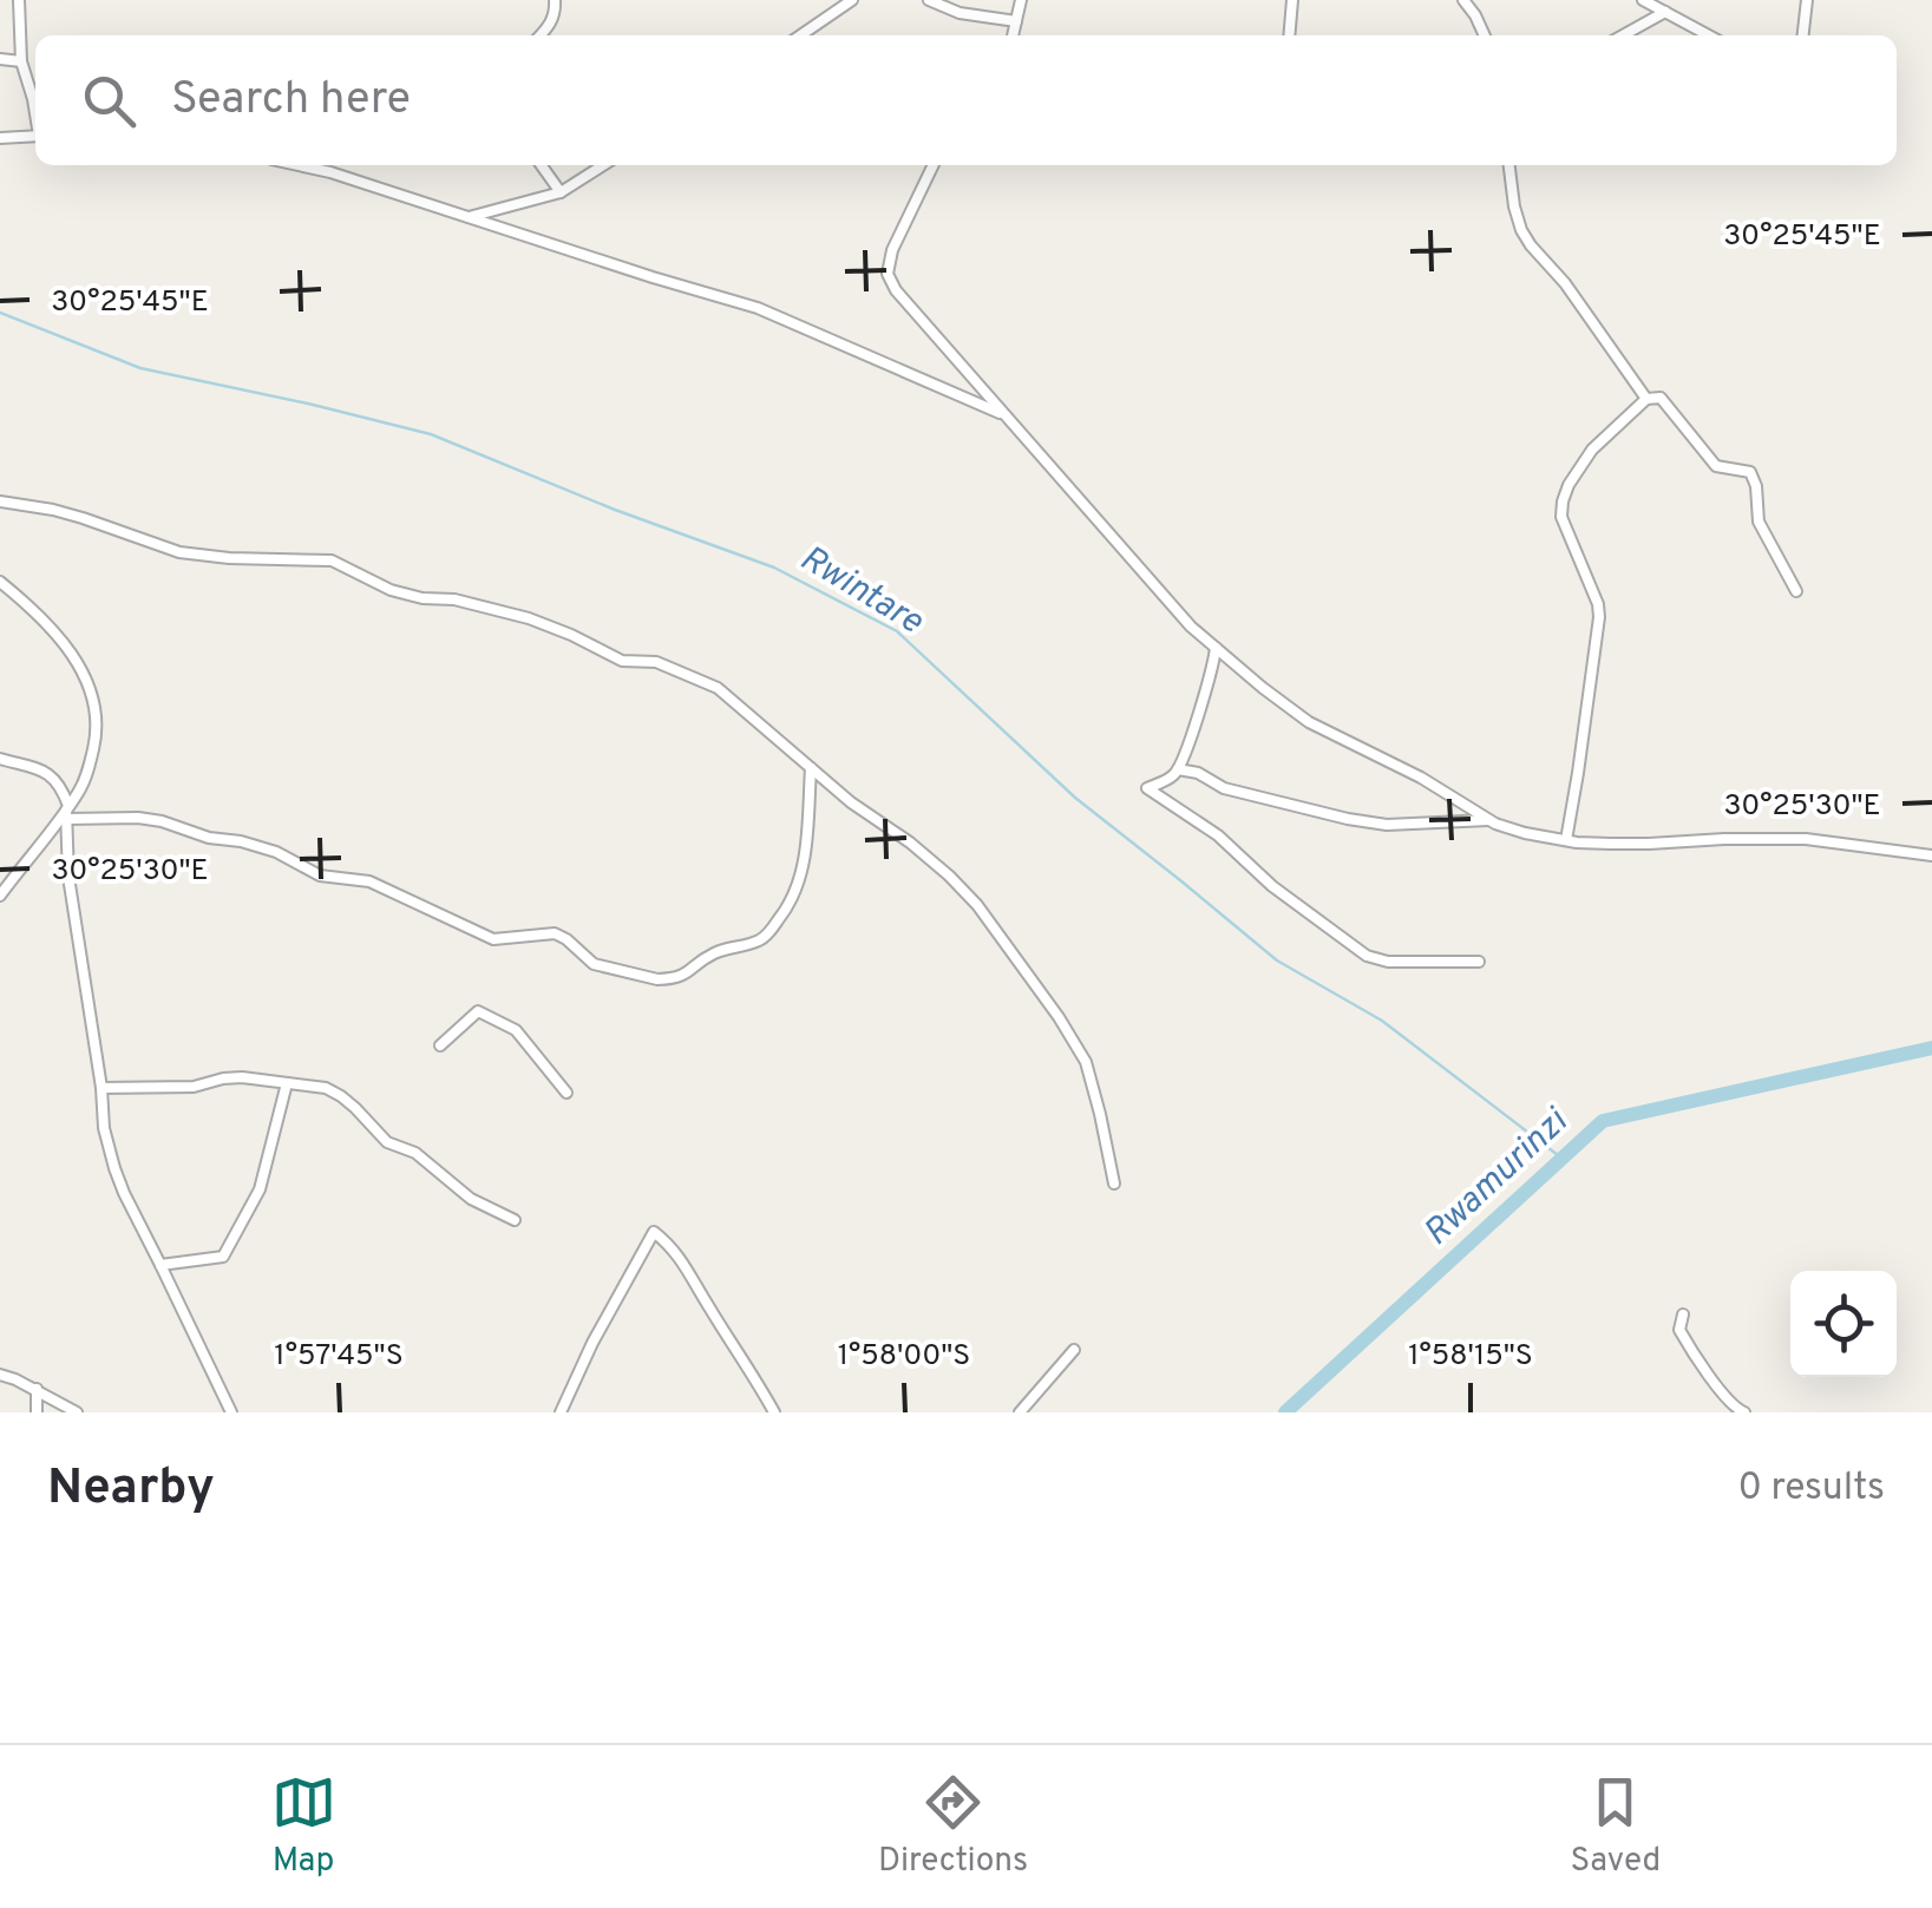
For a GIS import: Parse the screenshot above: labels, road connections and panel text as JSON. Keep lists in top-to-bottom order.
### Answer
{
  "water": ["Rwintare", "Rwamurinzi"],
  "page": {
    "search": "Search here",
    "heading": ["Nearby", "0 results"],
    "nav": ["Map", "Directions", "Saved"]
  },
  "coordinates": [
    "30°25'45\"E",
    "30°25'30\"E",
    "1°57'45\"S",
    "1°58'00\"S",
    "1°58'15\"S"
  ]
}
